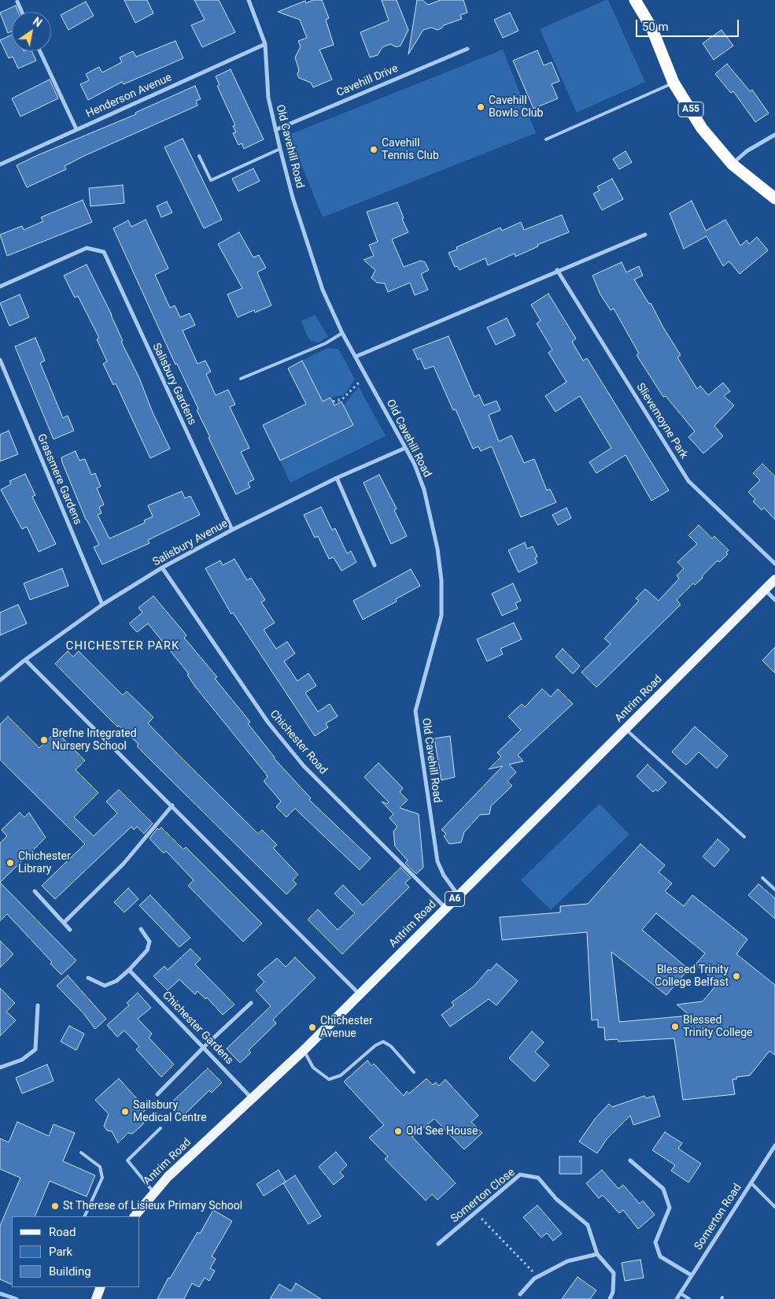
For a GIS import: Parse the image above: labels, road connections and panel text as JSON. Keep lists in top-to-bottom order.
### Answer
{
  "streets": {
    "highway": ["A55"],
    "main road": ["Antrim Road", "A6"],
    "street": [
      "Cavehill Drive",
      "Henderson Avenue",
      "Old Cavehill Road",
      "Salisbury Gardens",
      "Slievemoyne Park",
      "Grassmere Gardens",
      "Salisbury Avenue",
      "Chichester Road",
      "Chichester Gardens",
      "Somerton Close",
      "Somerton Road"
    ]
  },
  "crossings": [
    ["Cavehill Drive", "Old Cavehill Road"],
    ["Henderson Avenue", "Old Cavehill Road"],
    ["Old Cavehill Road", "Salisbury Avenue"],
    ["Old Cavehill Road", "Antrim Road"],
    ["Salisbury Gardens", "Salisbury Avenue"],
    ["Grassmere Gardens", "Salisbury Avenue"],
    ["Salisbury Avenue", "Chichester Road"],
    ["Antrim Road", "Chichester Road"],
    ["Antrim Road", "Chichester Gardens"]
  ],
  "districts": ["CHICHESTER PARK"],
  "places": [
    "Cavehill Bowls Club",
    "Cavehill Tennis Club",
    "Brefne Integrated Nursery School",
    "Chichester Library",
    "Blessed Trinity College Belfast",
    "Blessed Trinity College",
    "Chichester Avenue",
    "Sailsbury Medical Centre",
    "Old See House",
    "St Therese of Lisieux Primary School"
  ],
  "legend": ["Road", "Park", "Building"],
  "scale_bar": "50 m",
  "north": "top right"
}
